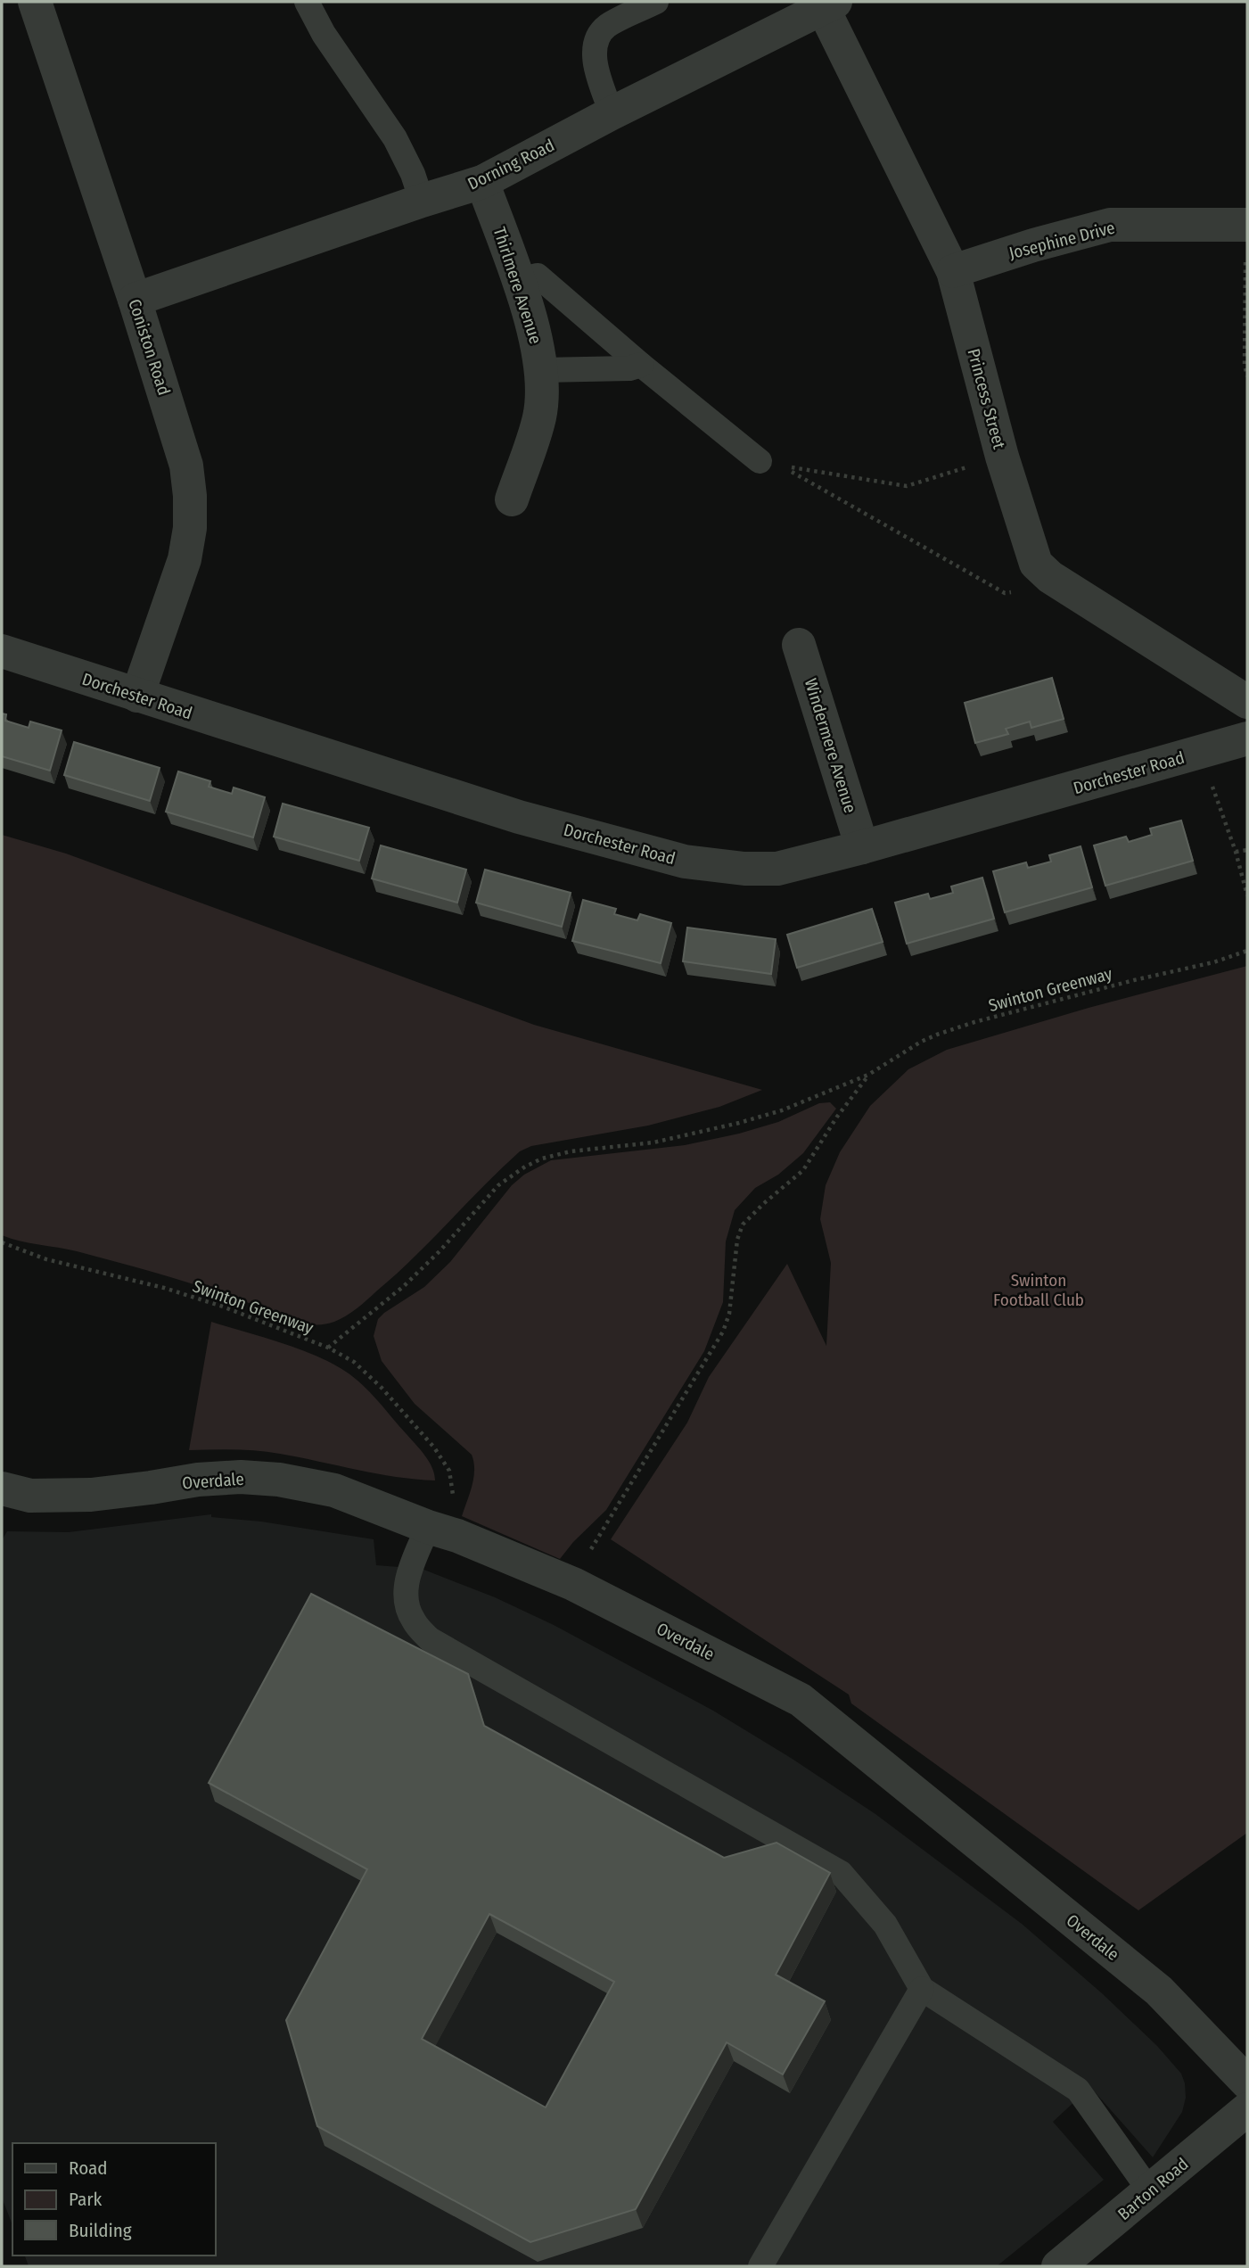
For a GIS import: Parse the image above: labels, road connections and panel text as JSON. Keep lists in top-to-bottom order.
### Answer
{
  "streets": {
    "street": [
      "Dorning Road",
      "Josephine Drive",
      "Thirlmere Avenue",
      "Coniston Road",
      "Princess Street",
      "Dorchester Road",
      "Windermere Avenue",
      "Overdale",
      "Barton Road"
    ],
    "path": ["Swinton Greenway"]
  },
  "crossings": [
    ["Dorning Road", "Thirlmere Avenue"],
    ["Dorning Road", "Coniston Road"],
    ["Dorning Road", "Princess Street"],
    ["Josephine Drive", "Princess Street"],
    ["Coniston Road", "Dorchester Road"],
    ["Dorchester Road", "Windermere Avenue"]
  ],
  "parks": ["Swinton Football Club"],
  "legend": ["Road", "Park", "Building"]
}
